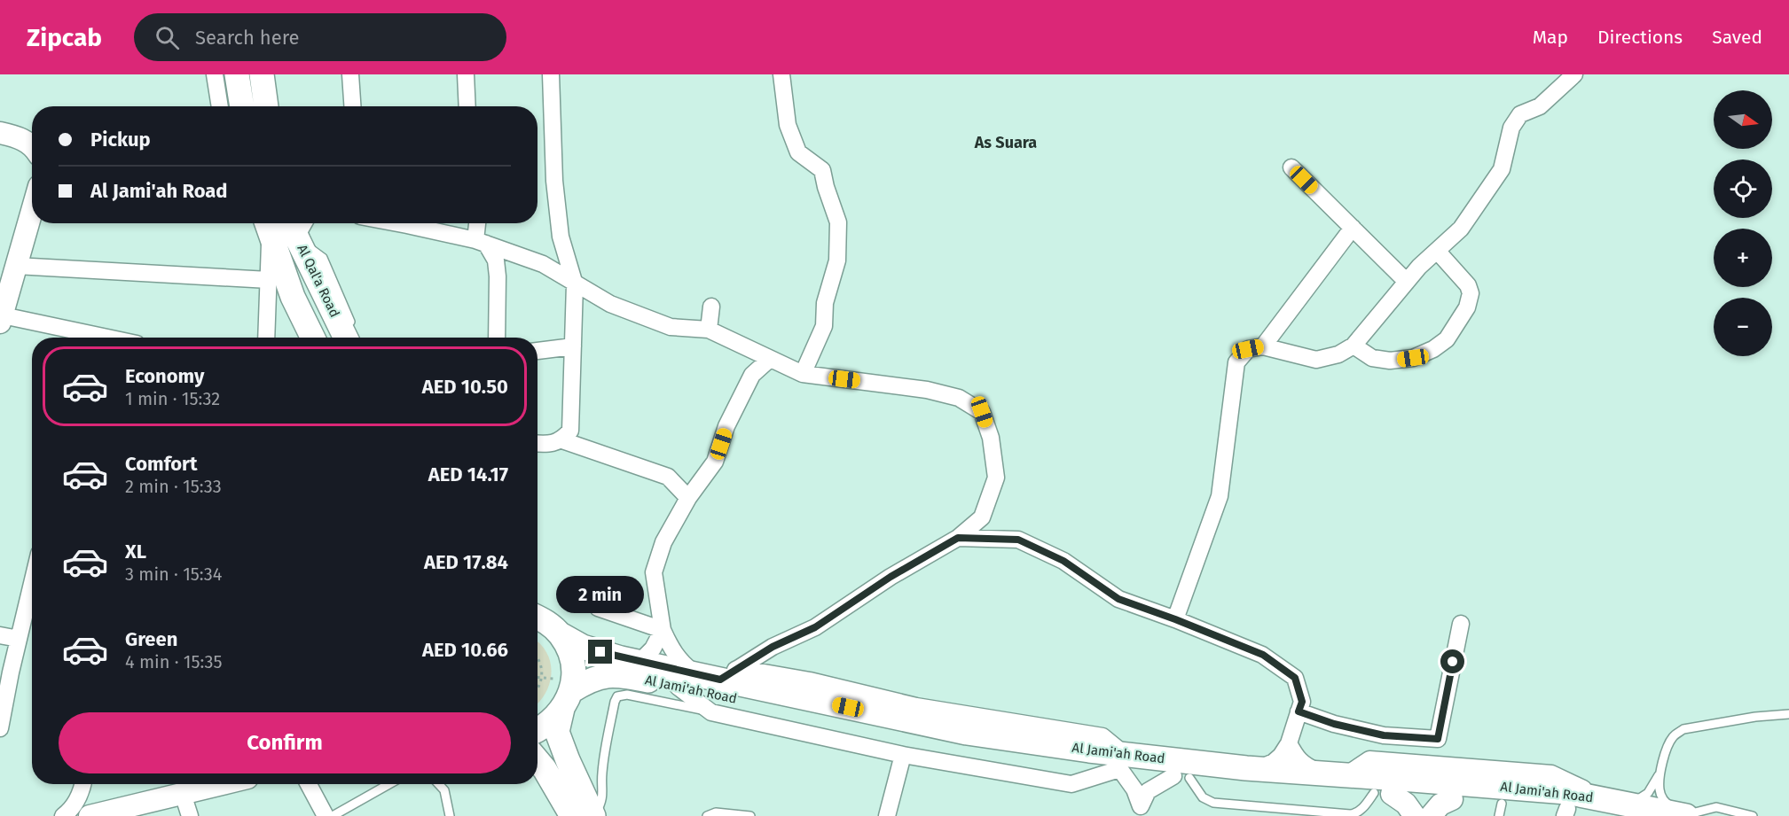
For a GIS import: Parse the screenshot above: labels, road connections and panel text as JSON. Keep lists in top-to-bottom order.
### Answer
{
  "streets": {
    "main road": ["Al Qal'a Road", "Al Jami'ah Road"]
  },
  "districts": ["As Suara"],
  "north": "right",
  "page": {
    "header": "Zipcab",
    "search": "Search here",
    "nav": ["Map", "Directions", "Saved"],
    "map_buttons": ["+", "−"],
    "banner": ["Pickup", "Al Jami'ah Road"],
    "list": [
      {
        "name": "Economy",
        "note": "1 min · 15:32",
        "value": "AED 10.50"
      },
      {
        "name": "Comfort",
        "note": "2 min · 15:33",
        "value": "AED 14.17"
      },
      {
        "name": "XL",
        "note": "3 min · 15:34",
        "value": "AED 17.84"
      },
      {
        "name": "Green",
        "note": "4 min · 15:35",
        "value": "AED 10.66"
      }
    ],
    "bubble": "2 min",
    "buttons": "Confirm"
  }
}
